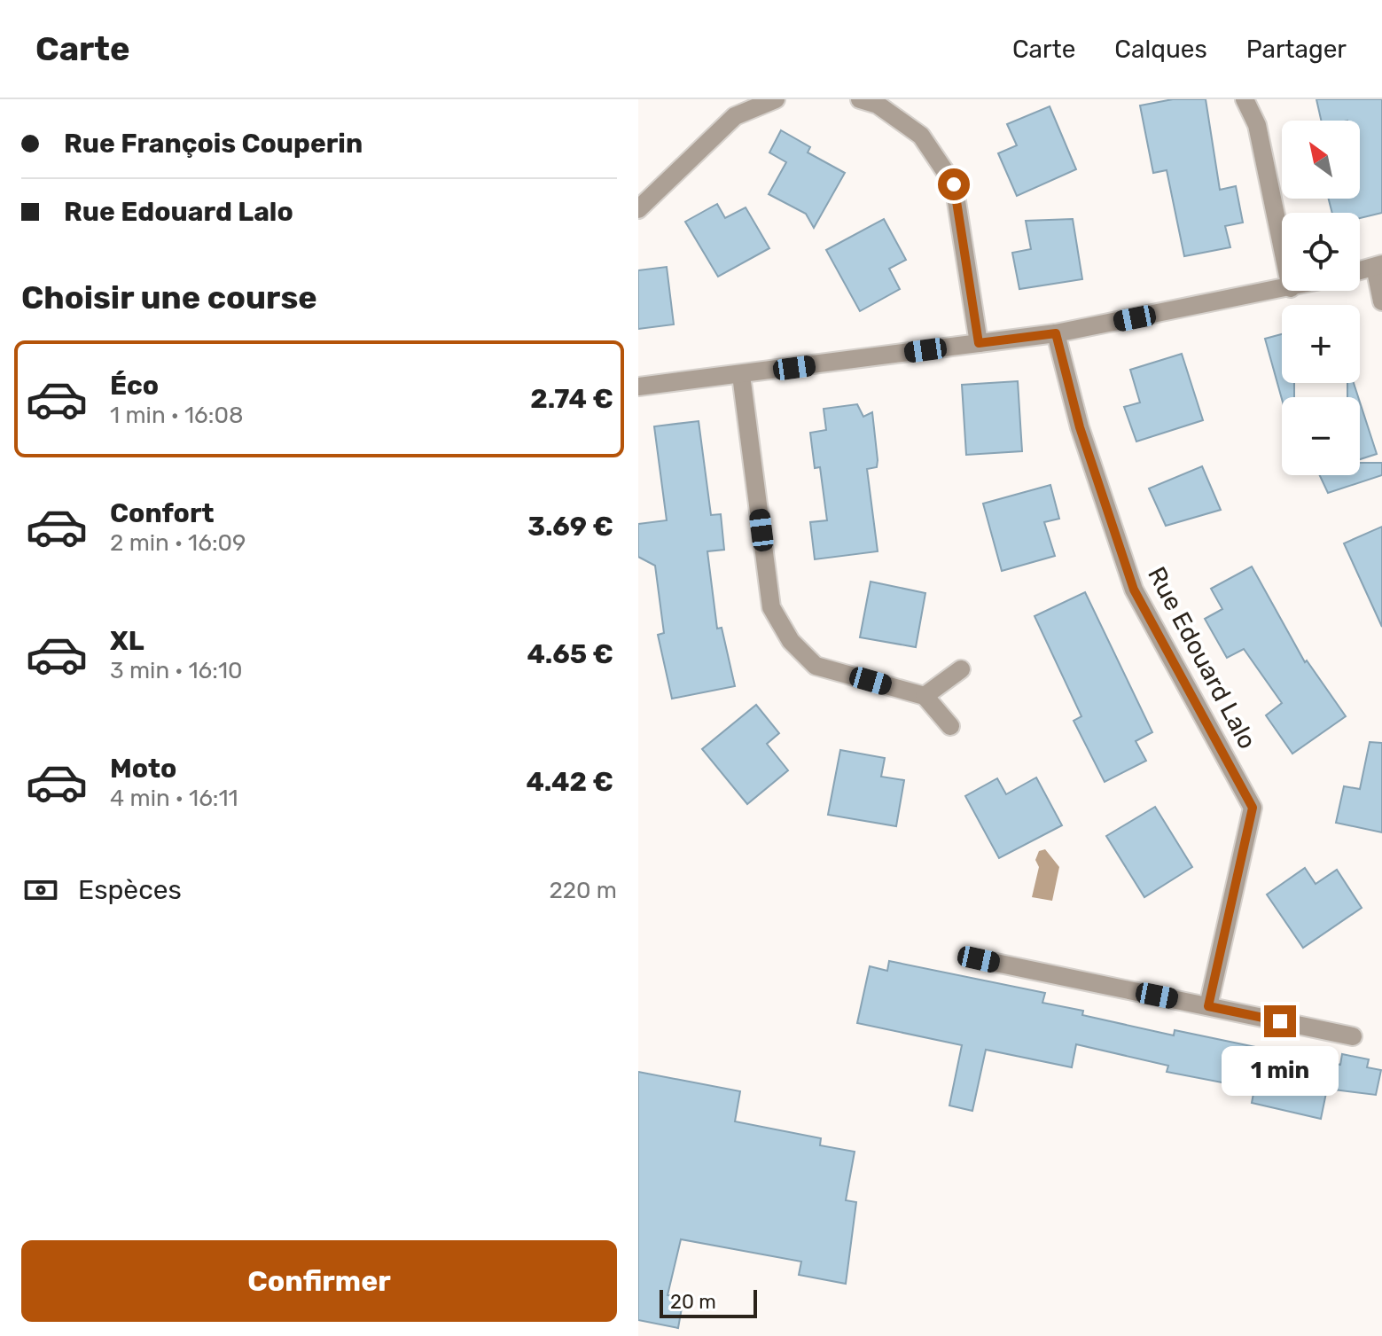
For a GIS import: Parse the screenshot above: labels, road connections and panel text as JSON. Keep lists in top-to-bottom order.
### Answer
{
  "streets": {
    "street": ["Rue Edouard Lalo"]
  },
  "scale_bar": "20 m",
  "north": "top left",
  "page": {
    "header": "Carte",
    "nav": ["Carte", "Calques", "Partager"],
    "banner": ["Rue François Couperin", "Rue Edouard Lalo"],
    "map_buttons": ["+", "−"],
    "heading": "Choisir une course",
    "list": [
      {
        "name": "Éco",
        "note": "1 min · 16:08",
        "value": "2.74 €"
      },
      {
        "name": "Confort",
        "note": "2 min · 16:09",
        "value": "3.69 €"
      },
      {
        "name": "XL",
        "note": "3 min · 16:10",
        "value": "4.65 €"
      },
      {
        "name": "Moto",
        "note": "4 min · 16:11",
        "value": "4.42 €"
      }
    ],
    "pay": ["Espèces", "220 m"],
    "bubble": "1 min",
    "buttons": "Confirmer",
    "scale": "20 m"
  }
}
